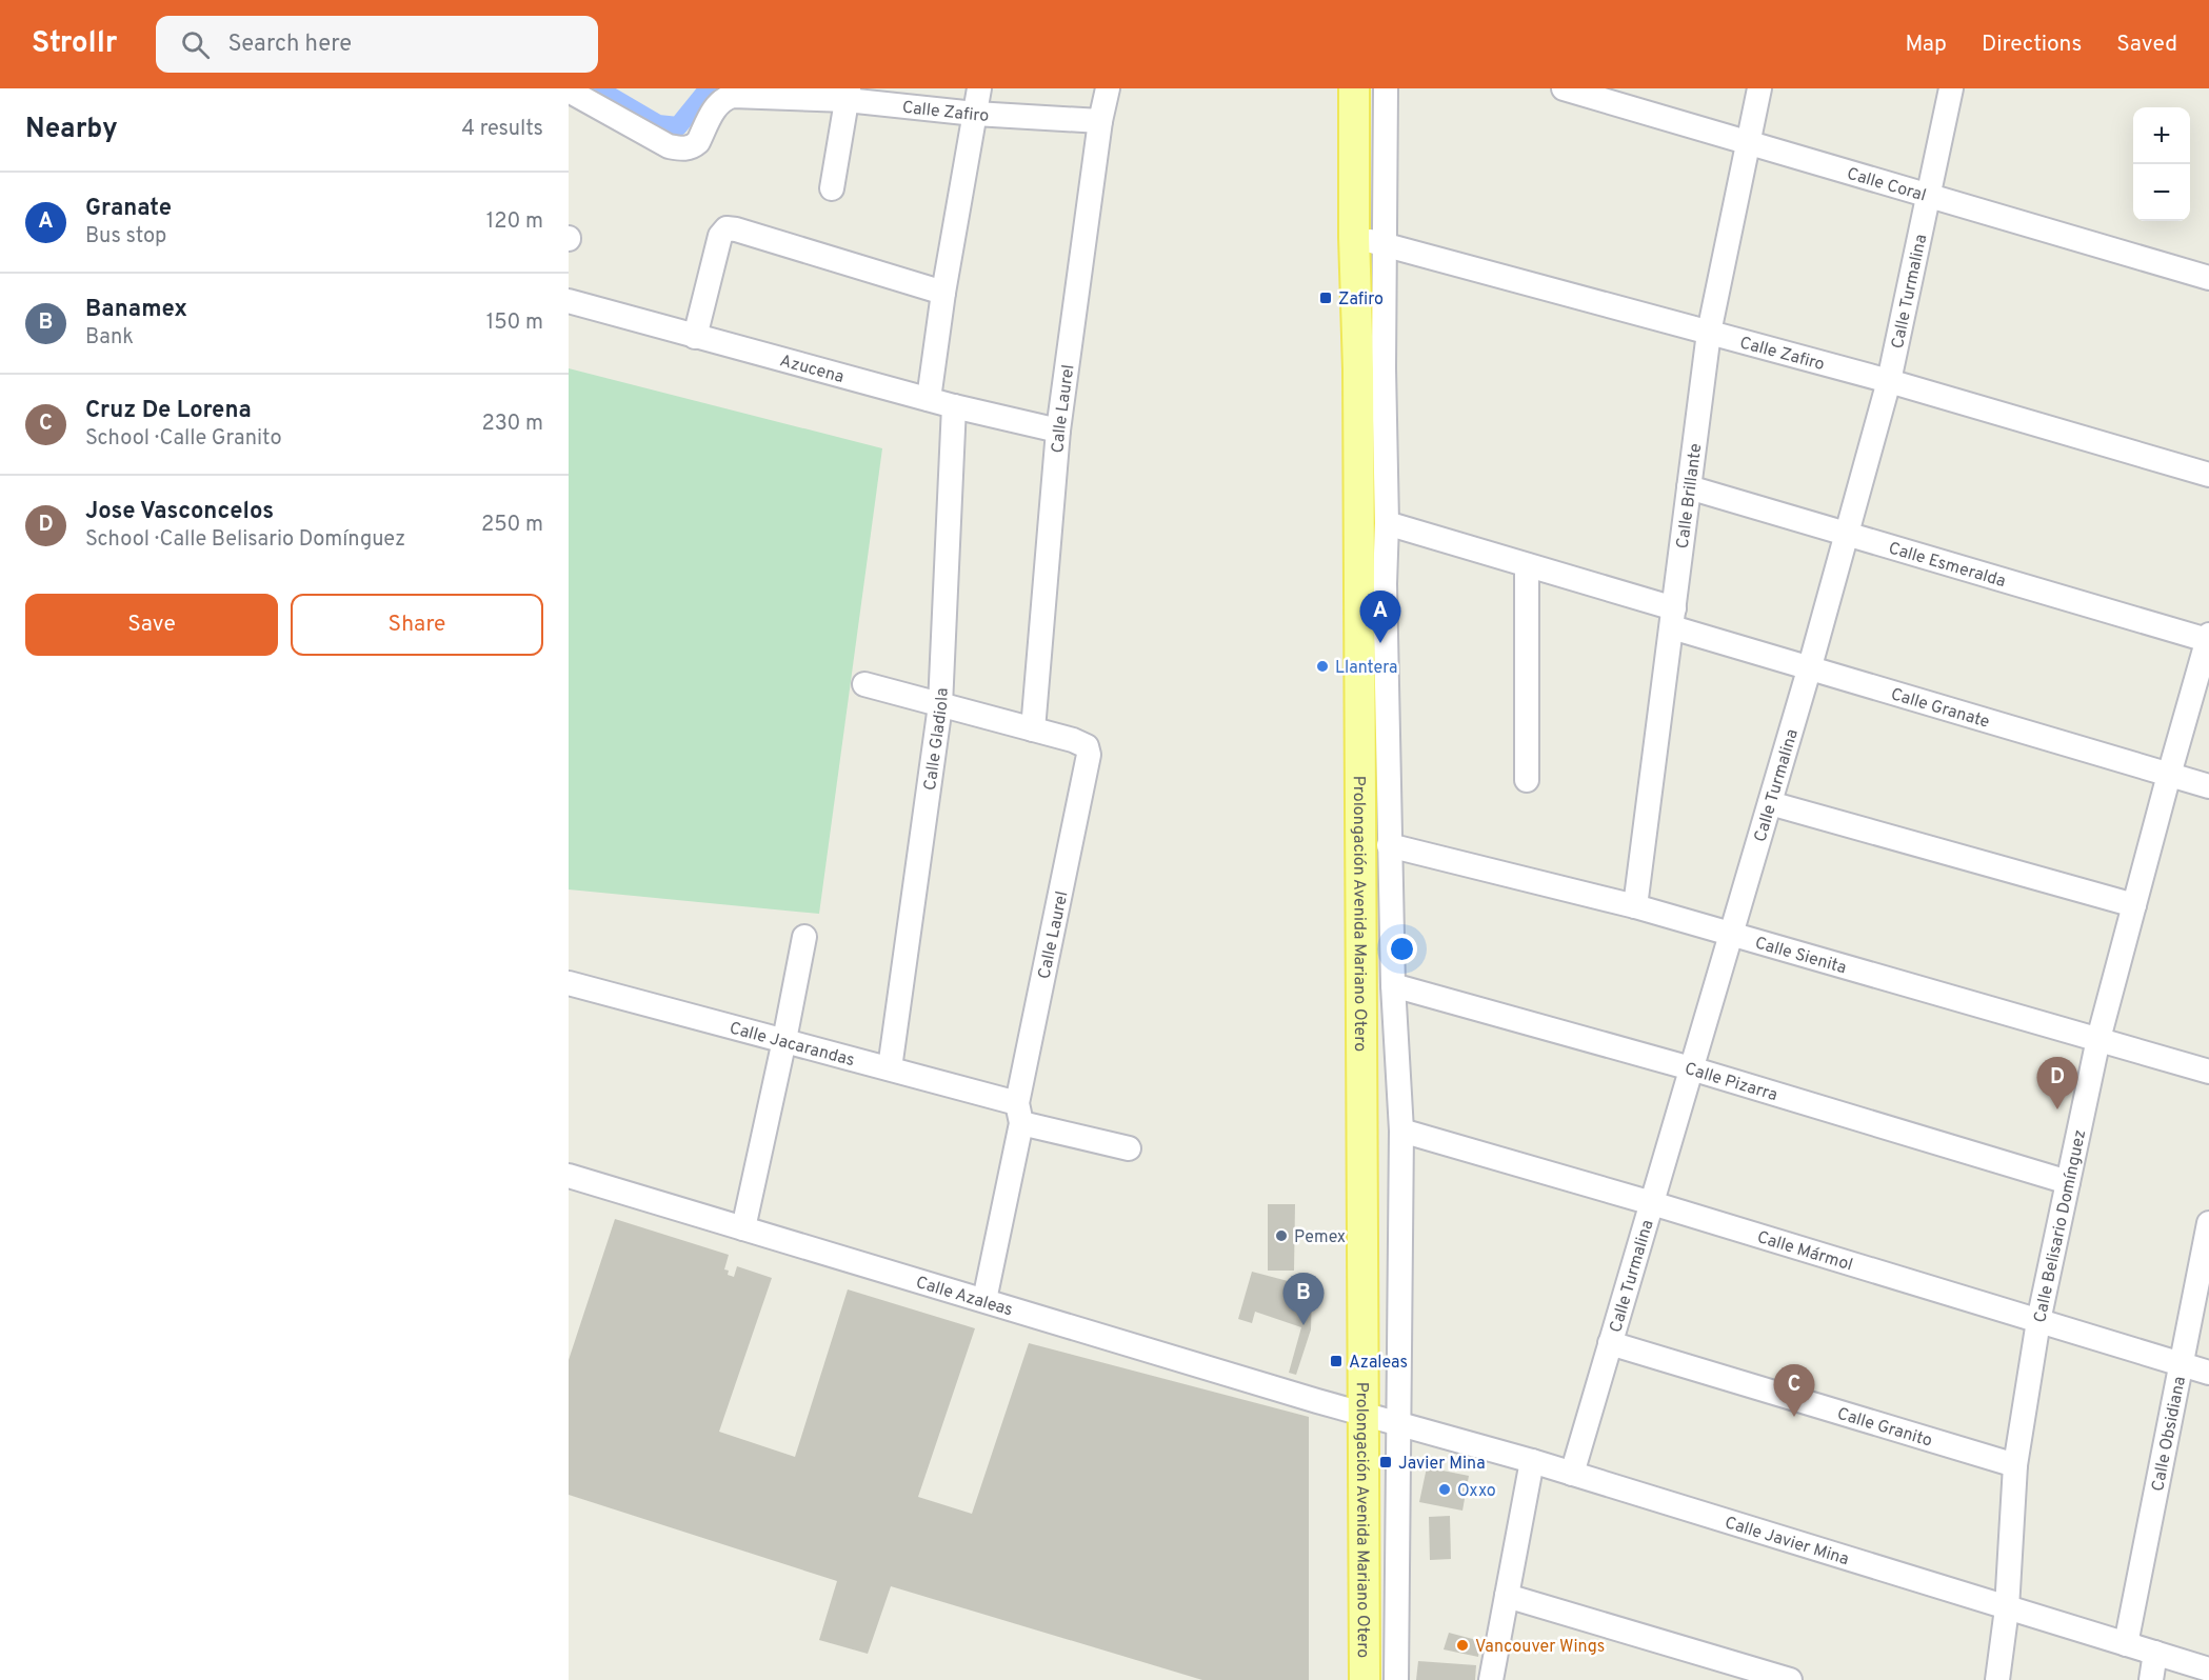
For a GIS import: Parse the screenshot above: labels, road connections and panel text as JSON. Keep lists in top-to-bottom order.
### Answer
{
  "streets": {
    "main road": ["Prolongación Avenida Mariano Otero"],
    "street": [
      "Calle Zafiro",
      "Calle Coral",
      "Calle Turmalina",
      "Azucena",
      "Calle Laurel",
      "Calle Brillante",
      "Calle Esmeralda",
      "Calle Granate",
      "Calle Gladiola",
      "Calle Sienita",
      "Calle Jacarandas",
      "Calle Pizarra",
      "Calle Belisario Domínguez",
      "Calle Mármol",
      "Calle Azaleas",
      "Calle Granito",
      "Calle Obsidiana",
      "Calle Javier Mina"
    ]
  },
  "crossings": [
    ["Calle Zafiro", "Calle Turmalina"],
    ["Calle Zafiro", "Calle Laurel"],
    ["Calle Zafiro", "Calle Brillante"],
    ["Calle Zafiro", "Prolongación Avenida Mariano Otero"],
    ["Calle Coral", "Calle Turmalina"],
    ["Calle Coral", "Calle Brillante"],
    ["Calle Turmalina", "Calle Esmeralda"],
    ["Calle Turmalina", "Calle Granate"],
    ["Calle Turmalina", "Calle Sienita"],
    ["Calle Turmalina", "Calle Pizarra"],
    ["Calle Turmalina", "Calle Mármol"],
    ["Calle Turmalina", "Calle Granito"],
    ["Calle Turmalina", "Calle Javier Mina"],
    ["Azucena", "Calle Laurel"],
    ["Azucena", "Calle Gladiola"],
    ["Calle Laurel", "Calle Jacarandas"],
    ["Calle Laurel", "Calle Azaleas"],
    ["Calle Brillante", "Calle Esmeralda"],
    ["Calle Brillante", "Calle Granate"],
    ["Calle Brillante", "Calle Sienita"],
    ["Calle Esmeralda", "Calle Belisario Domínguez"],
    ["Calle Granate", "Calle Belisario Domínguez"],
    ["Calle Gladiola", "Calle Jacarandas"],
    ["Prolongación Avenida Mariano Otero", "Calle Azaleas"],
    ["Prolongación Avenida Mariano Otero", "Calle Javier Mina"],
    ["Calle Sienita", "Calle Belisario Domínguez"],
    ["Calle Pizarra", "Calle Belisario Domínguez"],
    ["Calle Belisario Domínguez", "Calle Mármol"],
    ["Calle Belisario Domínguez", "Calle Granito"],
    ["Calle Belisario Domínguez", "Calle Javier Mina"],
    ["Calle Mármol", "Calle Obsidiana"],
    ["Calle Azaleas", "Calle Javier Mina"],
    ["Calle Obsidiana", "Calle Javier Mina"]
  ],
  "places": {
    "transit": ["Zafiro", "Azaleas", "Javier Mina"],
    "other": [
      "Llantera",
      "Pemex",
      "Oxxo",
      "Vancouver Wings"
    ]
  },
  "page": {
    "header": "Strollr",
    "search": "Search here",
    "nav": ["Map", "Directions", "Saved"],
    "heading": ["Nearby", "4 results"],
    "map_buttons": ["+", "−"],
    "list": [
      {
        "mark": "A",
        "name": "Granate",
        "note": "Bus stop",
        "value": "120 m"
      },
      {
        "mark": "B",
        "name": "Banamex",
        "note": "Bank",
        "value": "150 m"
      },
      {
        "mark": "C",
        "name": "Cruz De Lorena",
        "note": "School · Calle Granito",
        "value": "230 m"
      },
      {
        "mark": "D",
        "name": "Jose Vasconcelos",
        "note": "School · Calle Belisario Domínguez",
        "value": "250 m"
      }
    ],
    "buttons": ["Save", "Share"],
    "pins": [
      "A",
      "D",
      "B",
      "C"
    ]
  }
}
